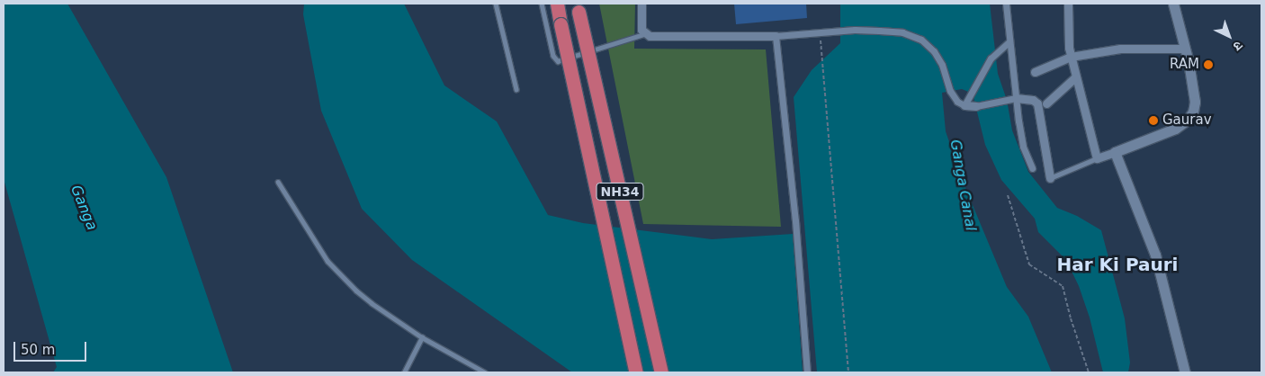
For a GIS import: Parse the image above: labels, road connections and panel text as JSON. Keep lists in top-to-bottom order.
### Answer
{
  "streets": {
    "highway": ["NH34"]
  },
  "districts": ["Har Ki Pauri"],
  "water": ["Ganga Canal", "Ganga"],
  "places": ["RAM", "Gaurav"],
  "scale_bar": "50 m",
  "north": "bottom right"
}
